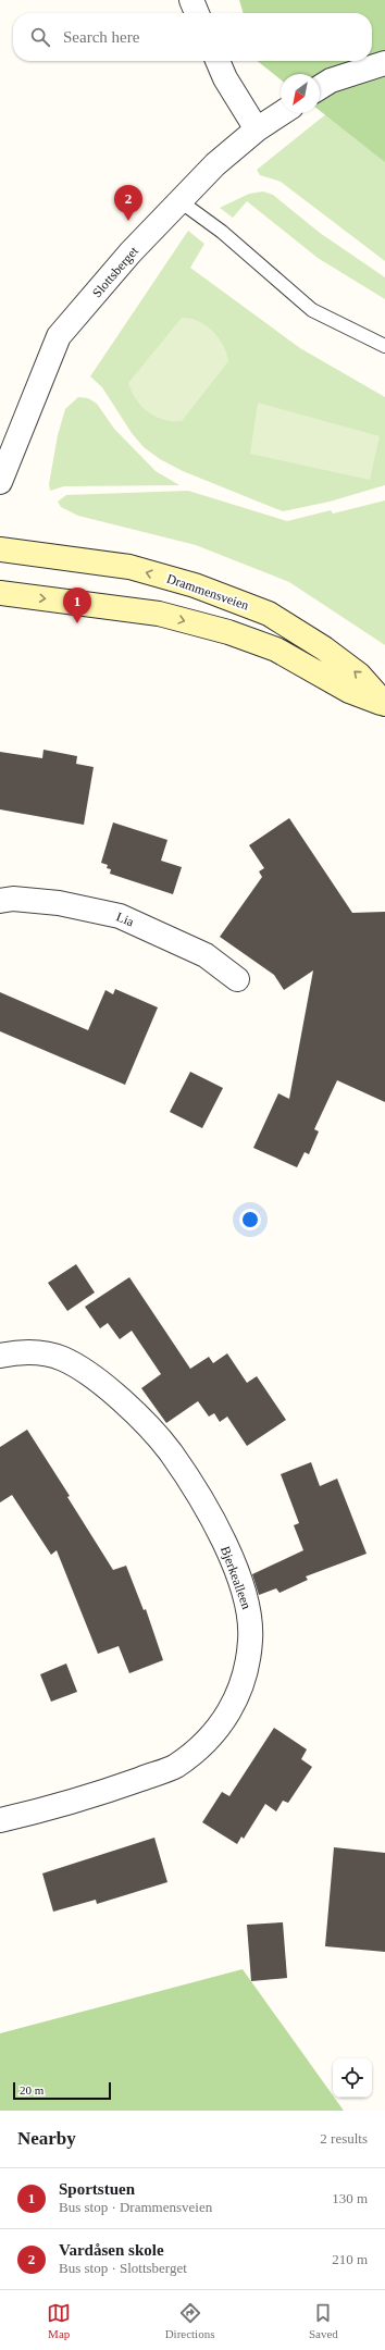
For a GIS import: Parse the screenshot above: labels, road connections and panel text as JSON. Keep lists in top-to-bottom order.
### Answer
{
  "streets": {
    "main road": ["Drammensveien"],
    "street": ["Slottsberget", "Lia", "Bjerkealleen"]
  },
  "scale_bar": "20 m",
  "north": "bottom left",
  "page": {
    "search": "Search here",
    "pins": ["2", "1"],
    "scale": "20 m",
    "heading": ["Nearby", "2 results"],
    "list": [
      {
        "mark": "1",
        "name": "Sportstuen",
        "note": "Bus stop · Drammensveien",
        "value": "130 m"
      },
      {
        "mark": "2",
        "name": "Vardåsen skole",
        "note": "Bus stop · Slottsberget",
        "value": "210 m"
      }
    ],
    "nav": ["Map", "Directions", "Saved"]
  }
}
